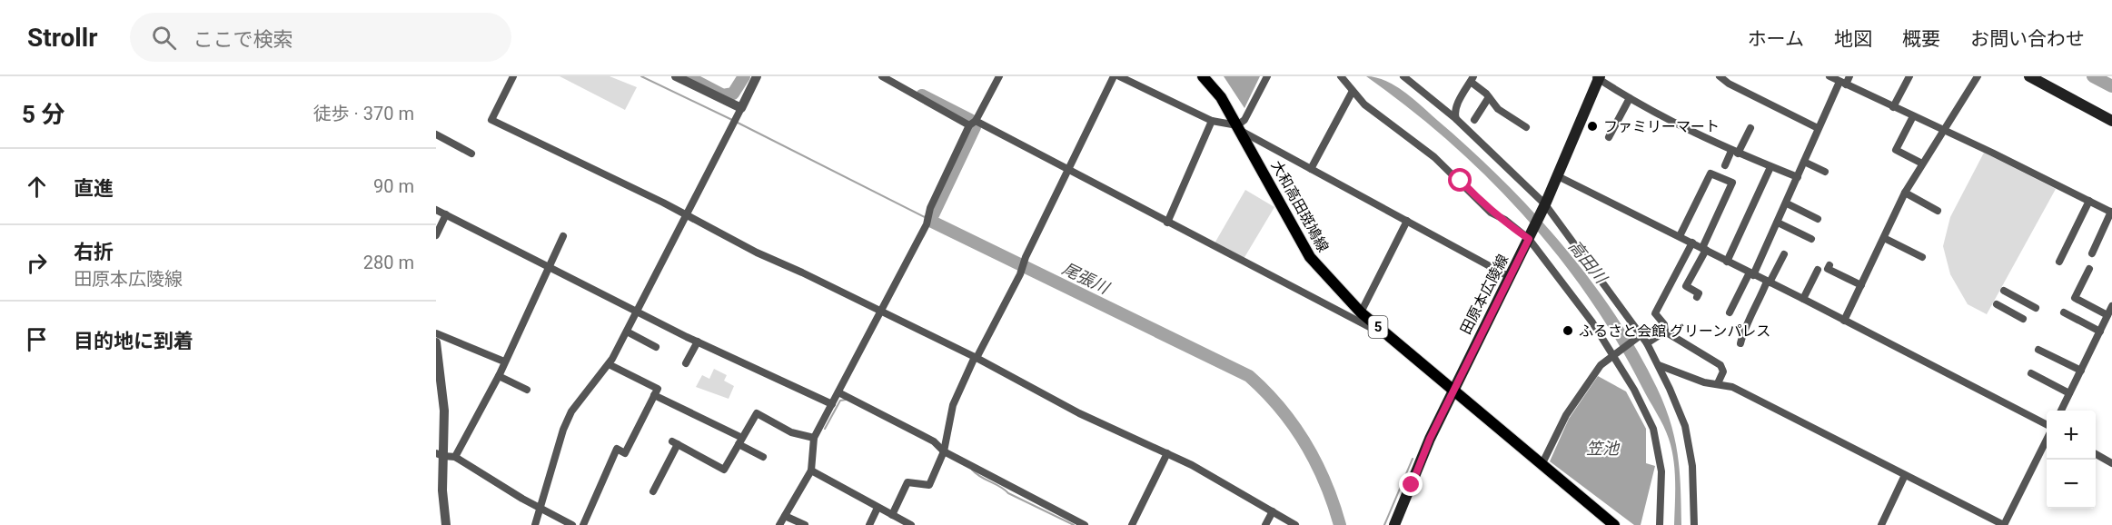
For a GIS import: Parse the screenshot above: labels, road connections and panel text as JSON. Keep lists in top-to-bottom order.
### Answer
{
  "streets": {
    "main road": ["大和高田斑鳩線", "田原本広陵線", "5"]
  },
  "crossings": [
    ["大和高田斑鳩線", "田原本広陵線"]
  ],
  "water": ["高田川", "尾張川", "笠池"],
  "places": ["ファミリーマート", "ふるさと会館 グリーンパレス"],
  "page": {
    "header": "Strollr",
    "search": "ここで検索",
    "nav": [
      "ホーム",
      "地図",
      "概要",
      "お問い合わせ"
    ],
    "heading": ["5 分", "徒歩 · 370 m"],
    "list": [
      ["直進", "90 m"],
      ["右折", "田原本広陵線", "280 m"],
      "目的地に到着"
    ],
    "map_buttons": ["+", "−"]
  }
}
